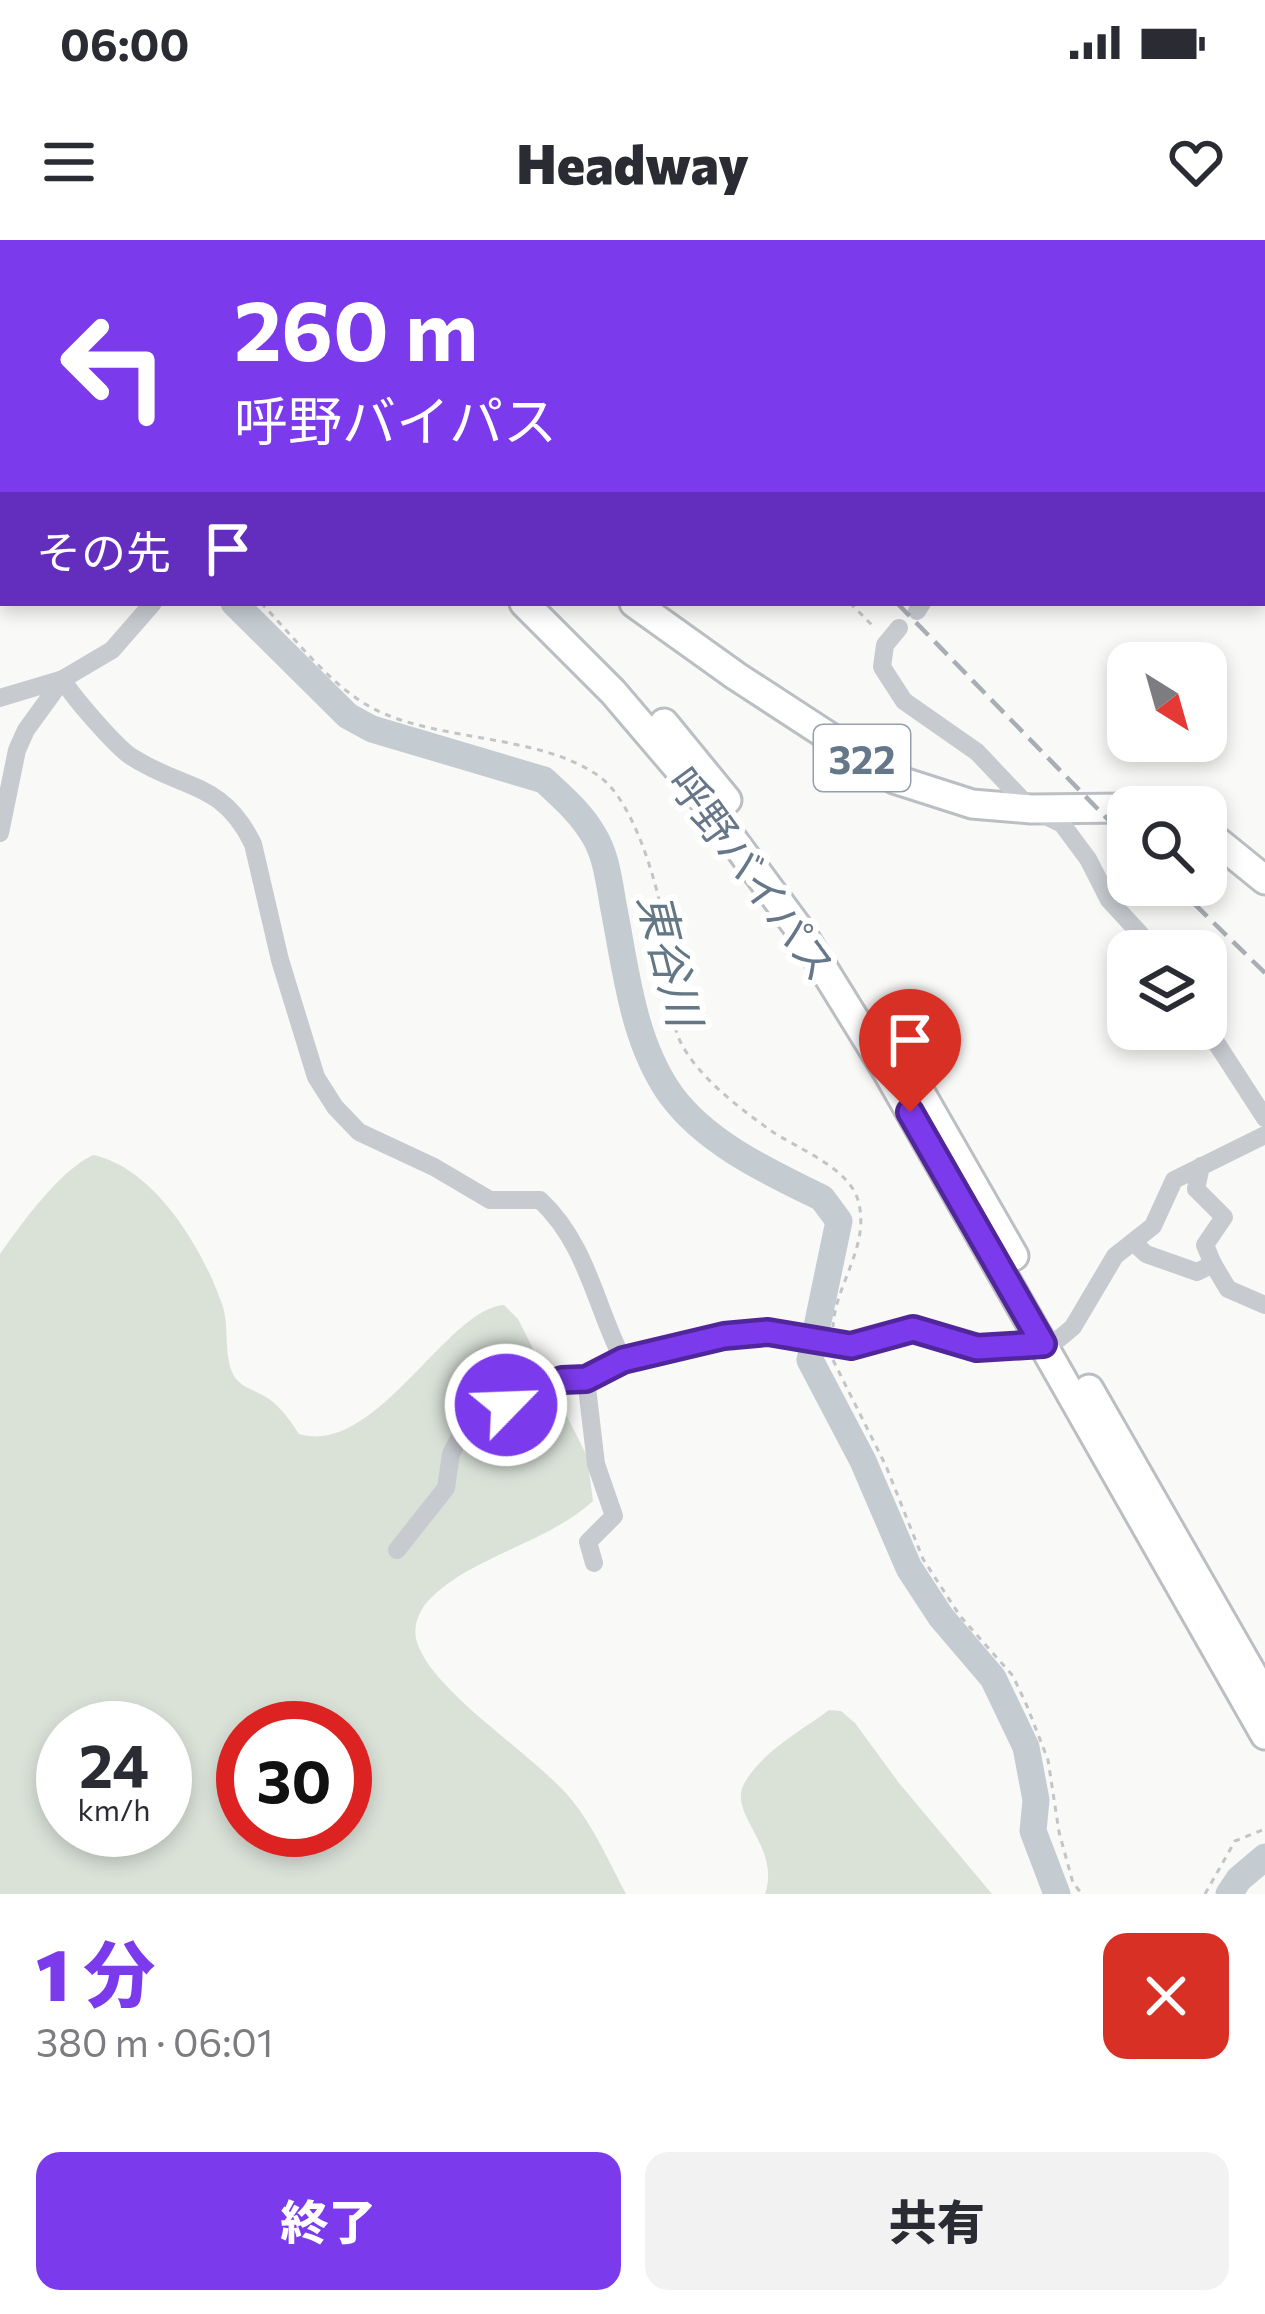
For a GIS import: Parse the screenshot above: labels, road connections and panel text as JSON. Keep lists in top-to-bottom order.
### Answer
{
  "streets": {
    "highway": ["322", "呼野バイパス"]
  },
  "water": ["東谷川"],
  "north": "bottom right",
  "page": {
    "status": "06:00",
    "header": "Headway",
    "turn": ["260 m", "呼野バイパス"],
    "then": "その先",
    "speed": "24 km/h",
    "limit": "30",
    "heading": ["1 分", "380 m · 06:01"],
    "buttons": ["終了", "共有"]
  }
}
